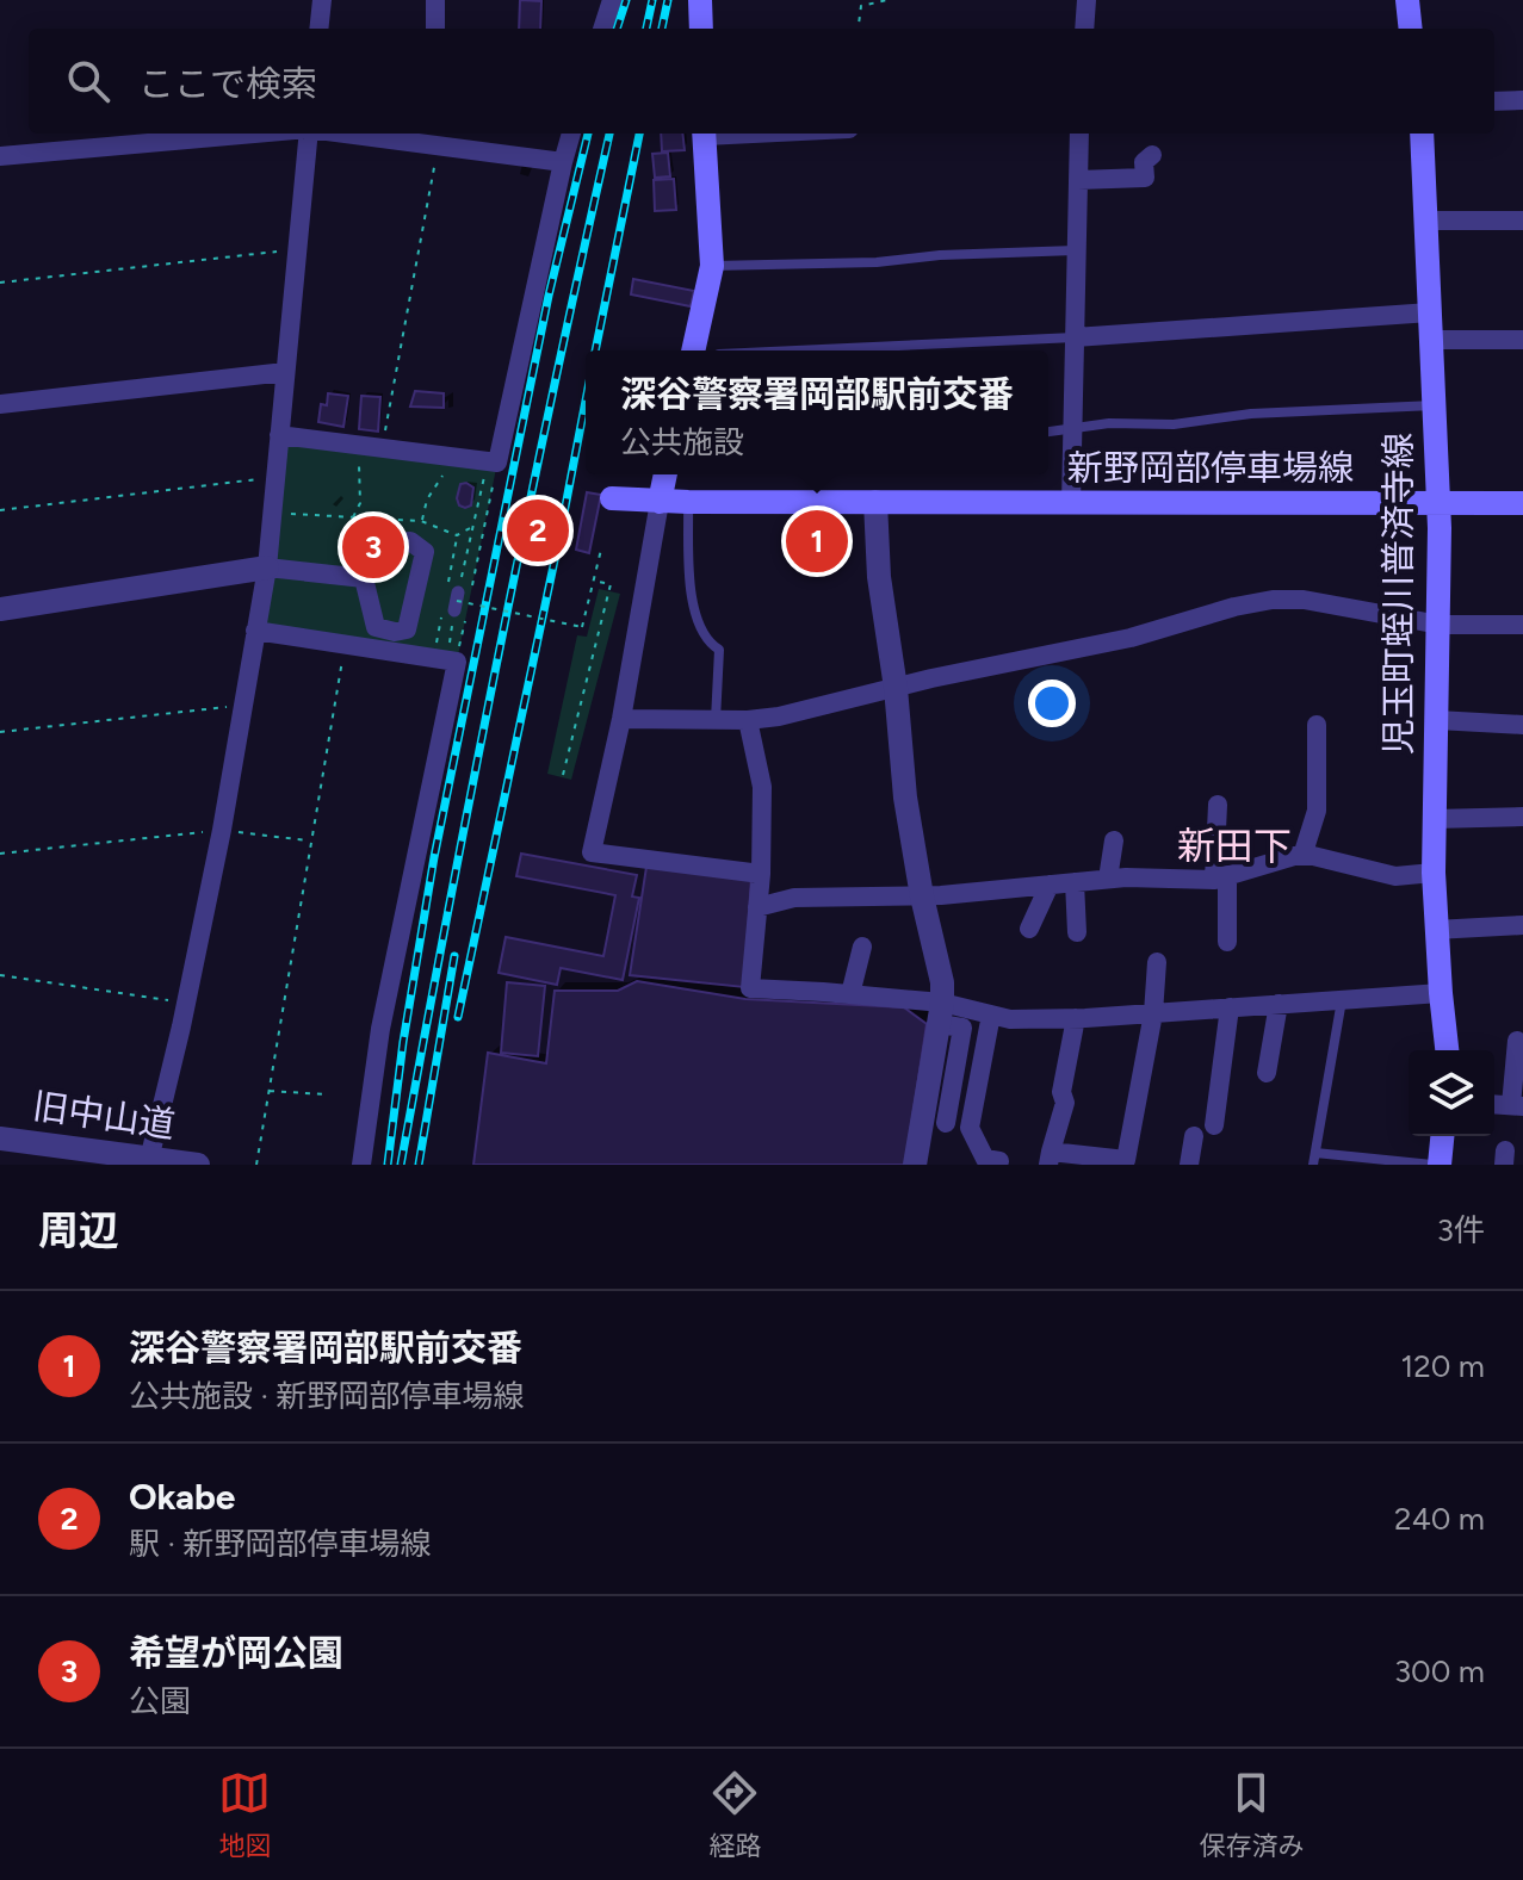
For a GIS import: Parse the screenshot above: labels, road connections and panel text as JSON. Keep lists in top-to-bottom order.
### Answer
{
  "streets": {
    "main road": ["新野岡部停車場線", "児玉町蛭川普済寺線"],
    "street": ["旧中山道"]
  },
  "crossings": [
    ["新野岡部停車場線", "児玉町蛭川普済寺線"]
  ],
  "districts": ["新田下"],
  "page": {
    "search": "ここで検索",
    "popup": ["深谷警察署岡部駅前交番", "公共施設"],
    "pins": ["2", "1", "3"],
    "heading": ["周辺", "3件"],
    "list": [
      {
        "mark": "1",
        "name": "深谷警察署岡部駅前交番",
        "note": "公共施設 · 新野岡部停車場線",
        "value": "120 m"
      },
      {
        "mark": "2",
        "name": "Okabe",
        "note": "駅 · 新野岡部停車場線",
        "value": "240 m"
      },
      {
        "mark": "3",
        "name": "希望が岡公園",
        "note": "公園",
        "value": "300 m"
      }
    ],
    "nav": ["地図", "経路", "保存済み"]
  }
}
